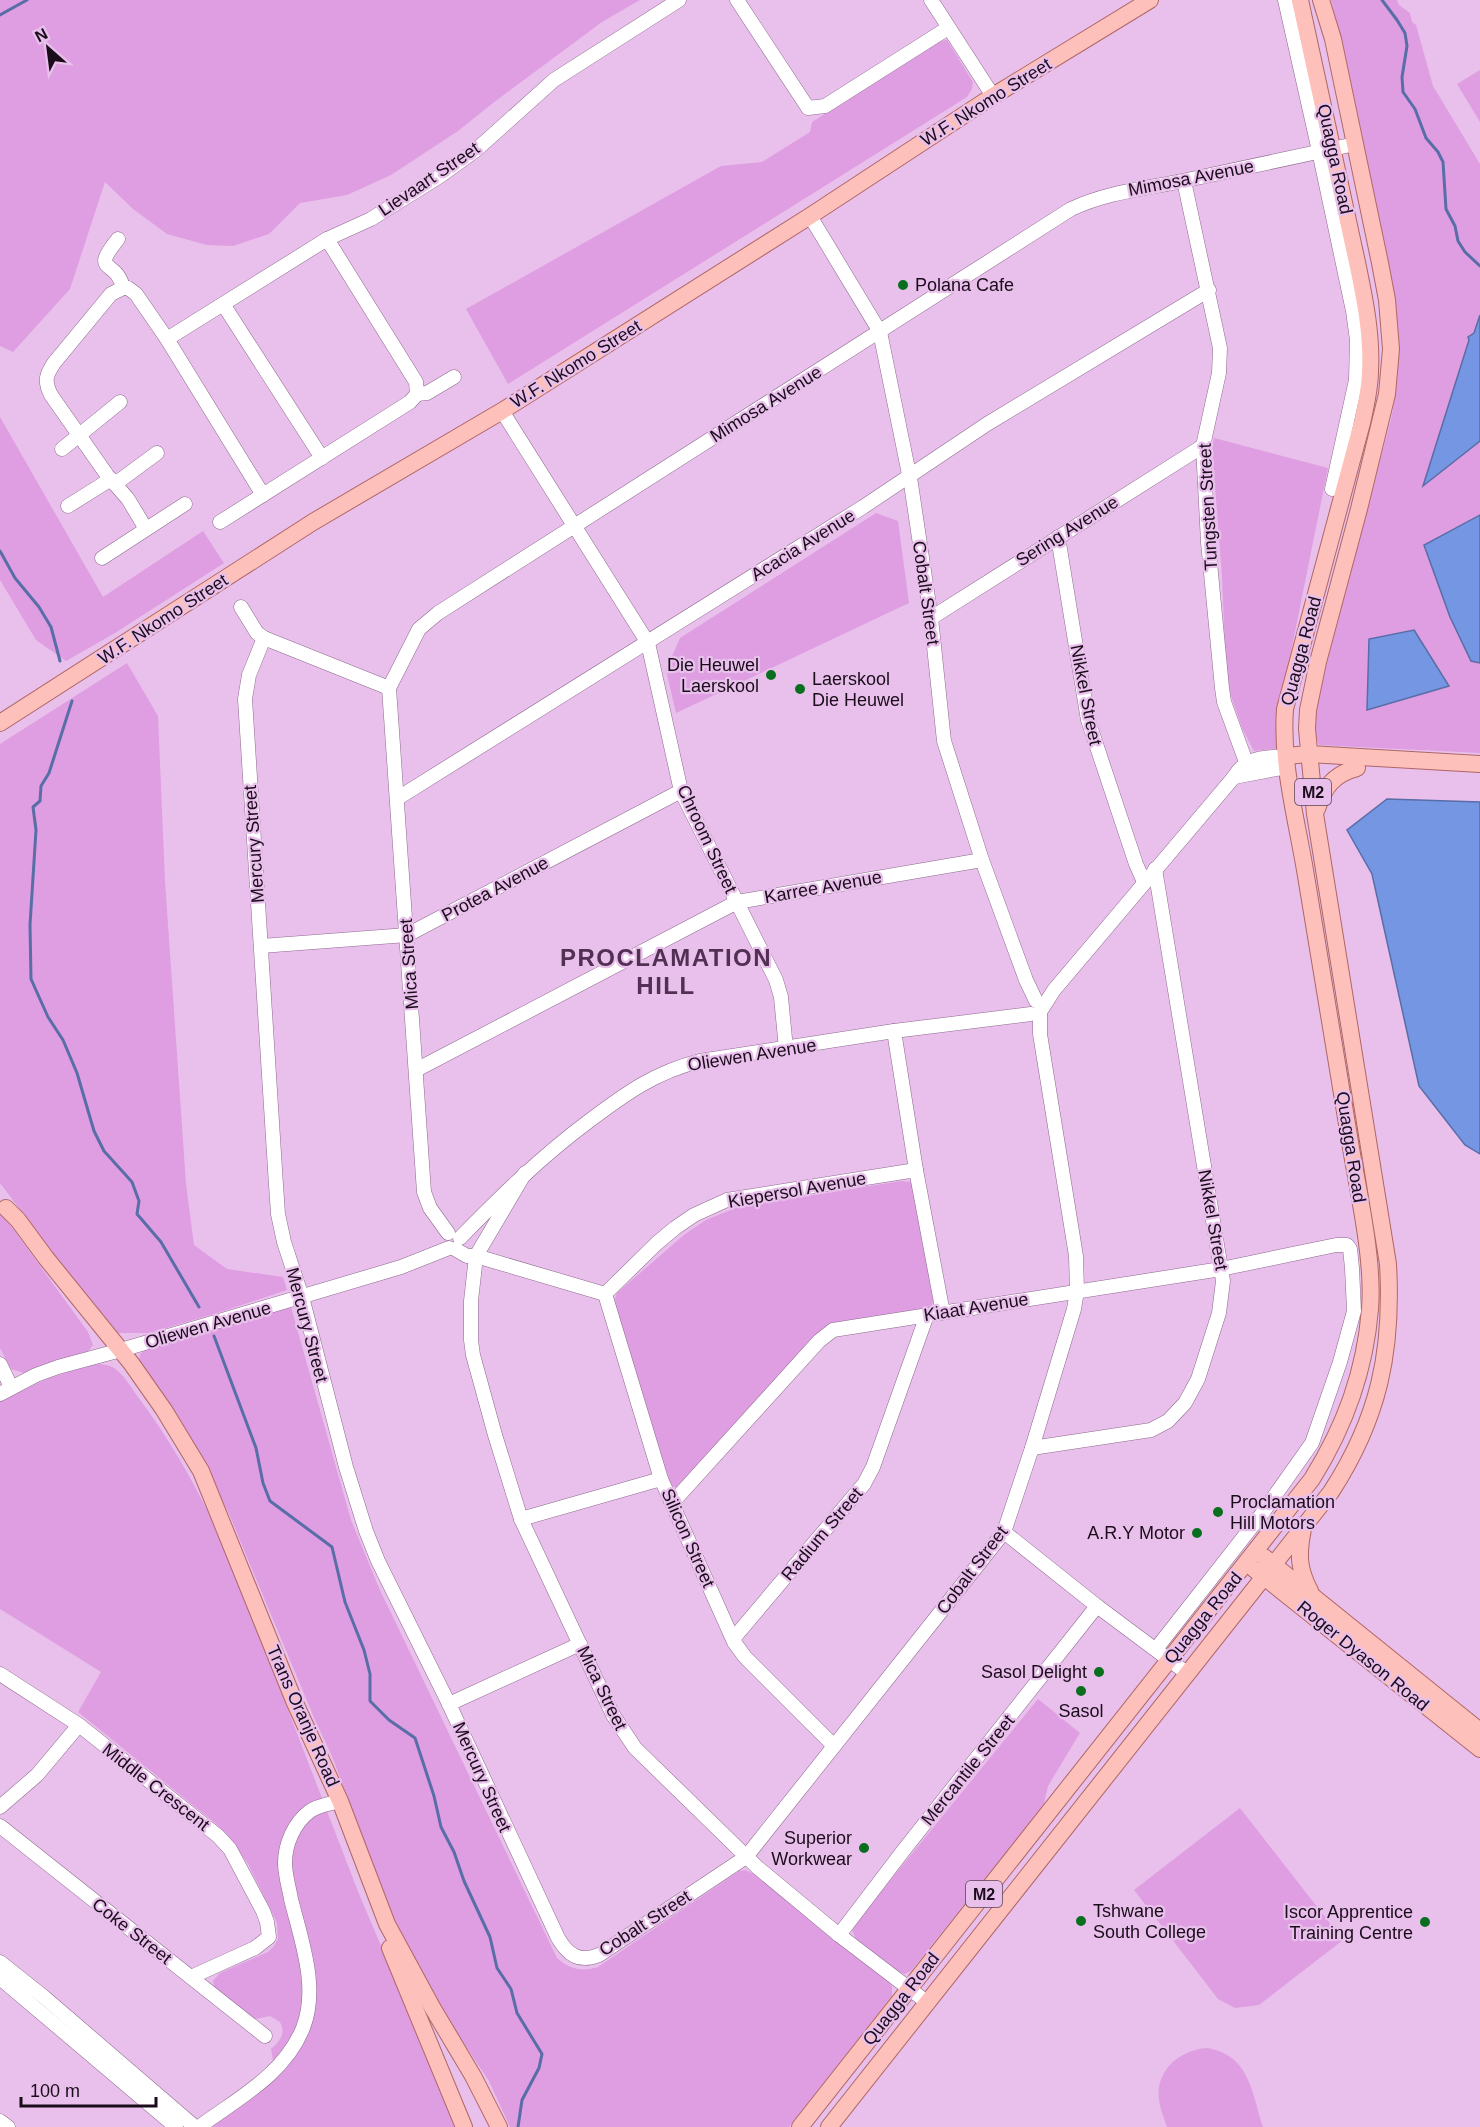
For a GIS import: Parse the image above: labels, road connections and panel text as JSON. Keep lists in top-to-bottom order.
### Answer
{
  "streets": {
    "main road": [
      "W.F. Nkomo Street",
      "Quagga Road",
      "M2",
      "Roger Dyason Road",
      "Trans Oranje Road"
    ],
    "street": [
      "Mimosa Avenue",
      "Lievaart Street",
      "Tungsten Street",
      "Sering Avenue",
      "Acacia Avenue",
      "Cobalt Street",
      "Nikkel Street",
      "Chroom Street",
      "Mercury Street",
      "Karree Avenue",
      "Protea Avenue",
      "Mica Street",
      "Oliewen Avenue",
      "Kiepersol Avenue",
      "Kiaat Avenue",
      "Radium Street",
      "Silicon Street",
      "Mercantile Street",
      "Middle Crescent",
      "Coke Street"
    ]
  },
  "crossings": [
    ["W.F. Nkomo Street", "Cobalt Street"],
    ["W.F. Nkomo Street", "Chroom Street"],
    ["Quagga Road", "Mimosa Avenue"],
    ["Quagga Road", "M2"],
    ["Quagga Road", "Mica Street"],
    ["Quagga Road", "Roger Dyason Road"],
    ["Mimosa Avenue", "Tungsten Street"],
    ["Mimosa Avenue", "Cobalt Street"],
    ["Mimosa Avenue", "Chroom Street"],
    ["Mimosa Avenue", "Mica Street"],
    ["Tungsten Street", "Sering Avenue"],
    ["Tungsten Street", "Acacia Avenue"],
    ["Tungsten Street", "Oliewen Avenue"],
    ["Sering Avenue", "Cobalt Street"],
    ["Sering Avenue", "Nikkel Street"],
    ["Acacia Avenue", "Cobalt Street"],
    ["Acacia Avenue", "Chroom Street"],
    ["Acacia Avenue", "Mica Street"],
    ["Cobalt Street", "Nikkel Street"],
    ["Cobalt Street", "Mercury Street"],
    ["Cobalt Street", "Karree Avenue"],
    ["Cobalt Street", "Mica Street"],
    ["Cobalt Street", "Oliewen Avenue"],
    ["Cobalt Street", "Kiaat Avenue"],
    ["Cobalt Street", "Silicon Street"],
    ["Nikkel Street", "Oliewen Avenue"],
    ["Nikkel Street", "Kiaat Avenue"],
    ["Chroom Street", "Karree Avenue"],
    ["Chroom Street", "Protea Avenue"],
    ["Chroom Street", "Oliewen Avenue"],
    ["Mercury Street", "Protea Avenue"],
    ["Mercury Street", "Oliewen Avenue"],
    ["Karree Avenue", "Mica Street"],
    ["Protea Avenue", "Mica Street"],
    ["Mica Street", "Oliewen Avenue"],
    ["Mica Street", "Mercantile Street"],
    ["Oliewen Avenue", "Trans Oranje Road"],
    ["Kiepersol Avenue", "Silicon Street"],
    ["Kiaat Avenue", "Radium Street"],
    ["Kiaat Avenue", "Silicon Street"],
    ["Radium Street", "Silicon Street"],
    ["Middle Crescent", "Coke Street"]
  ],
  "districts": ["PROCLAMATION HILL"],
  "places": [
    "Polana Cafe",
    "Die Heuwel Laerskool",
    "Laerskool Die Heuwel",
    "Proclamation Hill Motors",
    "A.R.Y Motor",
    "Sasol Delight",
    "Sasol",
    "Superior Workwear",
    "Tshwane South College",
    "Iscor Apprentice Training Centre"
  ],
  "scale_bar": "100 m",
  "north": "top left"
}
